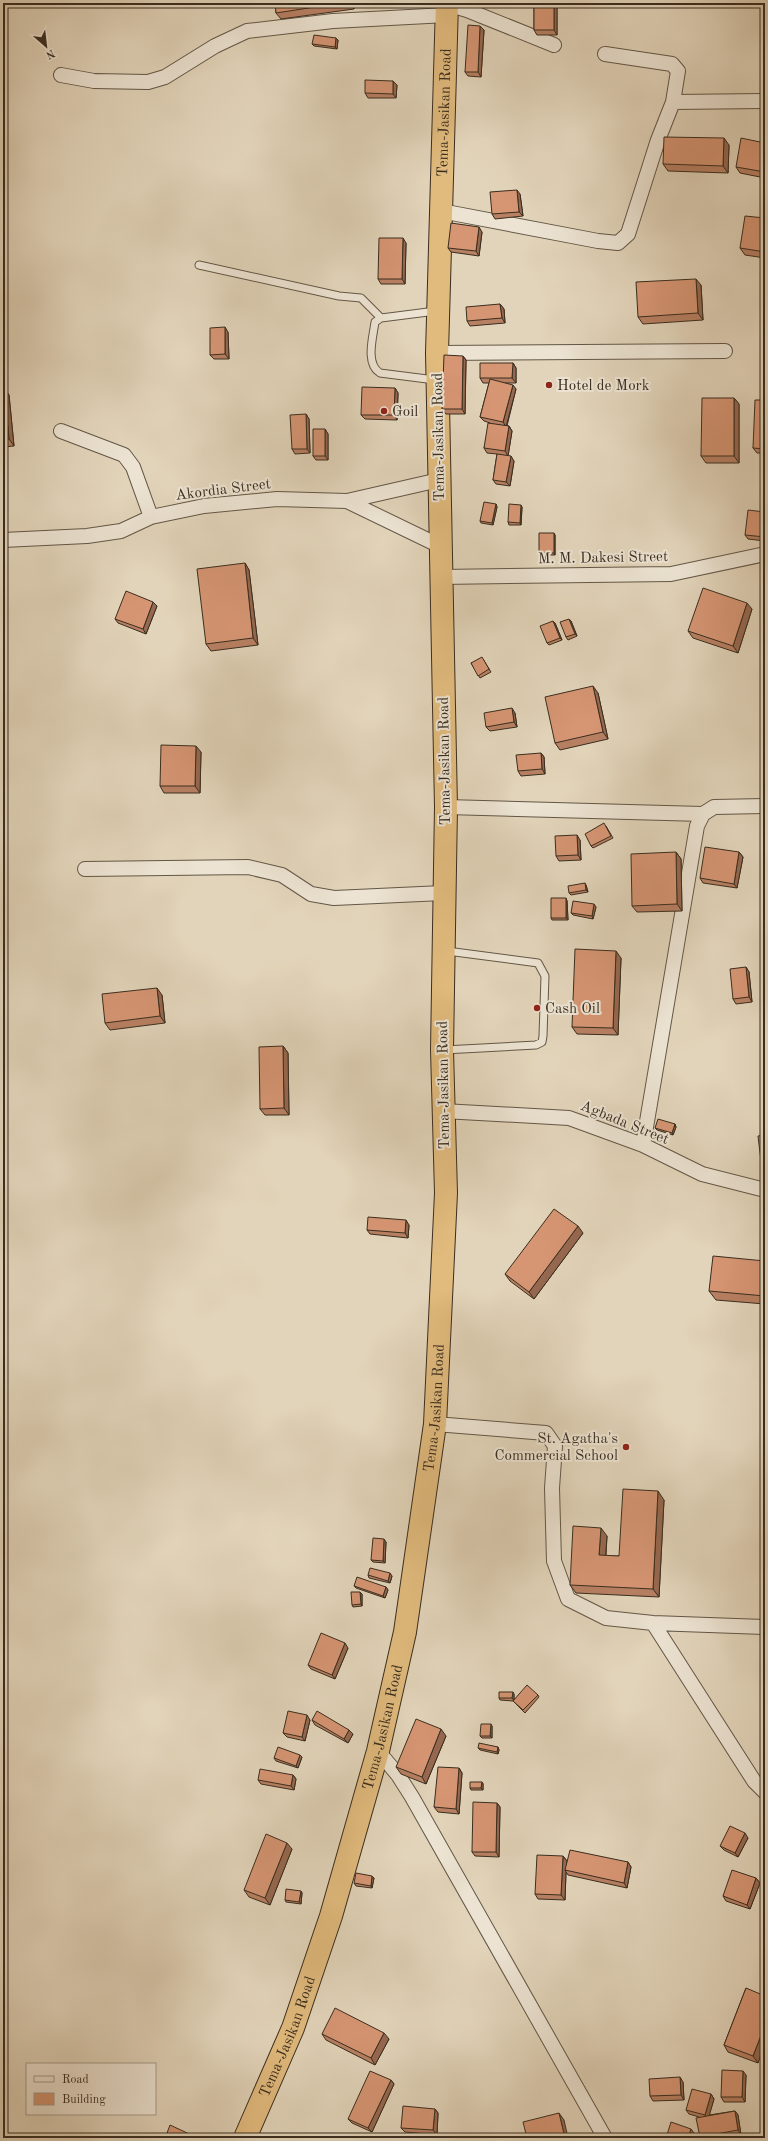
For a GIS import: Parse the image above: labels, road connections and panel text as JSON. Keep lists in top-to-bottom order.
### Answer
{
  "streets": {
    "highway": ["Tema-Jasikan Road"],
    "street": ["Akordia Street", "M. M. Dakesi Street", "Agbada Street"]
  },
  "crossings": [
    ["Tema-Jasikan Road", "Akordia Street"],
    ["Tema-Jasikan Road", "M. M. Dakesi Street"],
    ["Tema-Jasikan Road", "Agbada Street"]
  ],
  "places": [
    "Hotel de Mork",
    "Goil",
    "Cash Oil",
    "St. Agatha's Commercial School"
  ],
  "legend": ["Road", "Building"],
  "north": "bottom right"
}
